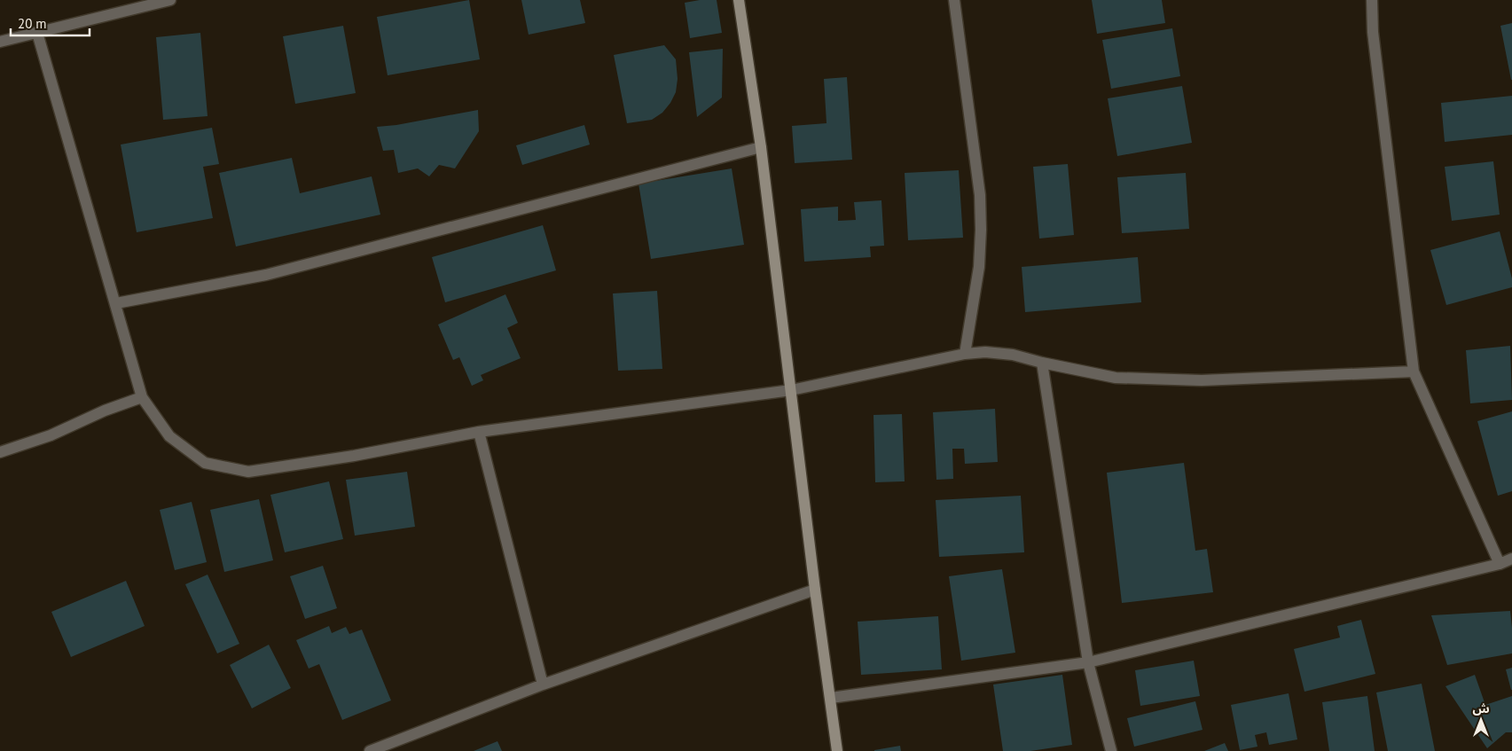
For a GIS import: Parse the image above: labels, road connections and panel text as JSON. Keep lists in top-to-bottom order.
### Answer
{
  "scale_bar": "20 m",
  "north": "top"
}
